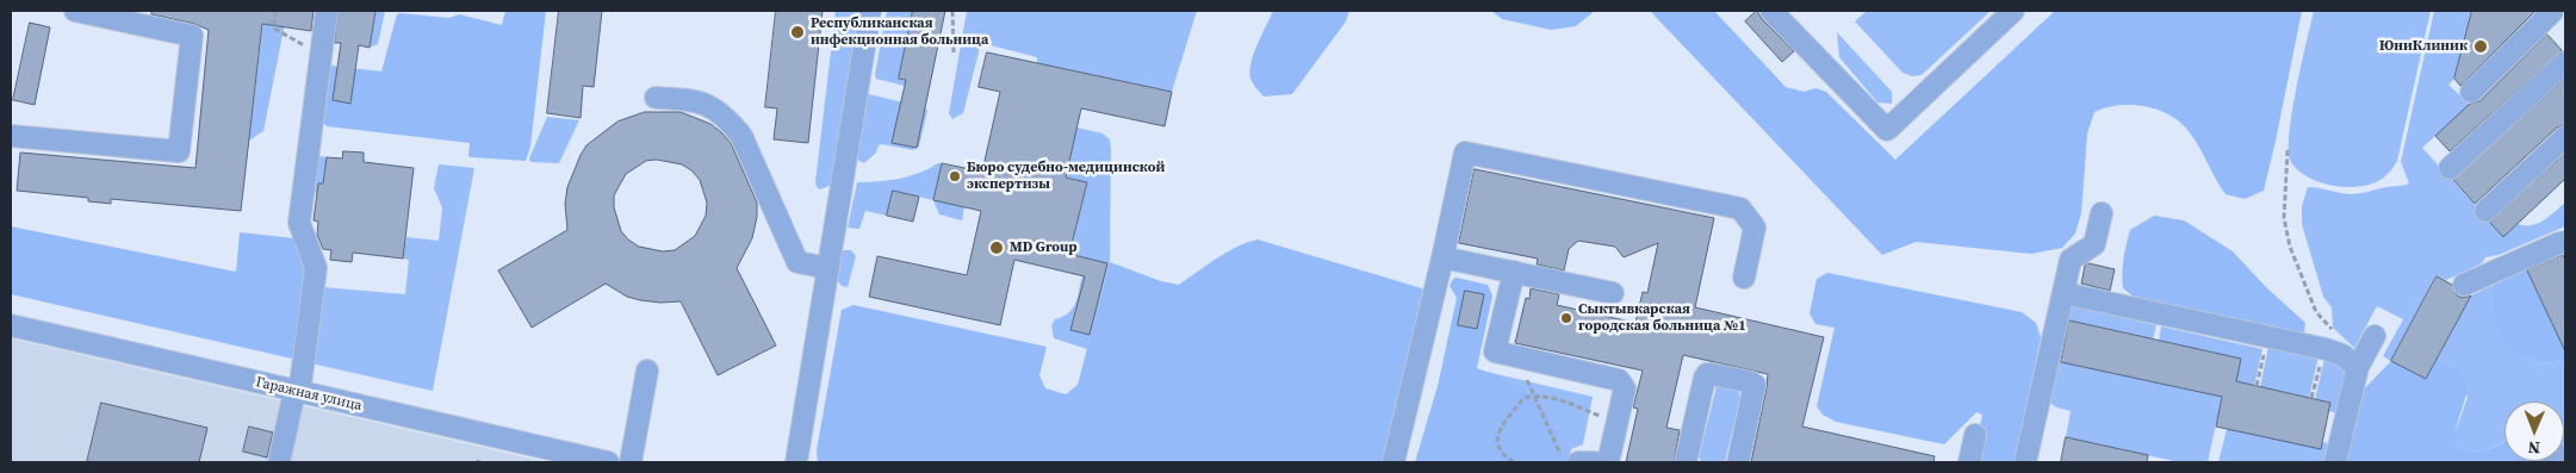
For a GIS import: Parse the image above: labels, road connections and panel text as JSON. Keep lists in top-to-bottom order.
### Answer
{
  "streets": {
    "street": ["Гаражная улица"]
  },
  "places": [
    "Республиканская инфекционная больница",
    "ЮниКлиник",
    "Бюро судебно-медицинской экспертизы",
    "MD Group",
    "Сыктывкарская городская больница №1"
  ],
  "north": "bottom"
}
